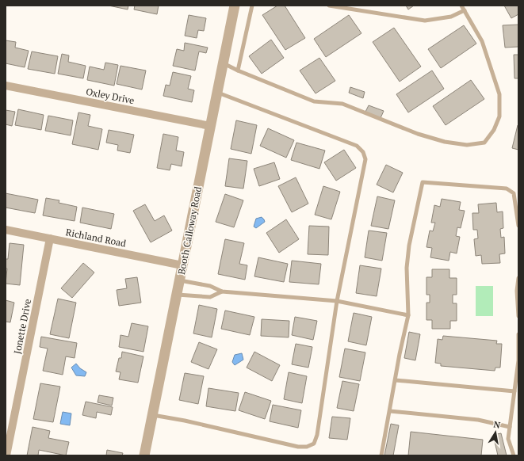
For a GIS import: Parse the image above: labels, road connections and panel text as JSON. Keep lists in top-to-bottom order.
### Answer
{
  "streets": {
    "street": [
      "Oxley Drive",
      "Booth Calloway Road",
      "Richland Road",
      "Jonette Drive"
    ]
  },
  "crossings": [
    ["Oxley Drive", "Booth Calloway Road"],
    ["Booth Calloway Road", "Richland Road"],
    ["Richland Road", "Jonette Drive"]
  ],
  "north": "top"
}
